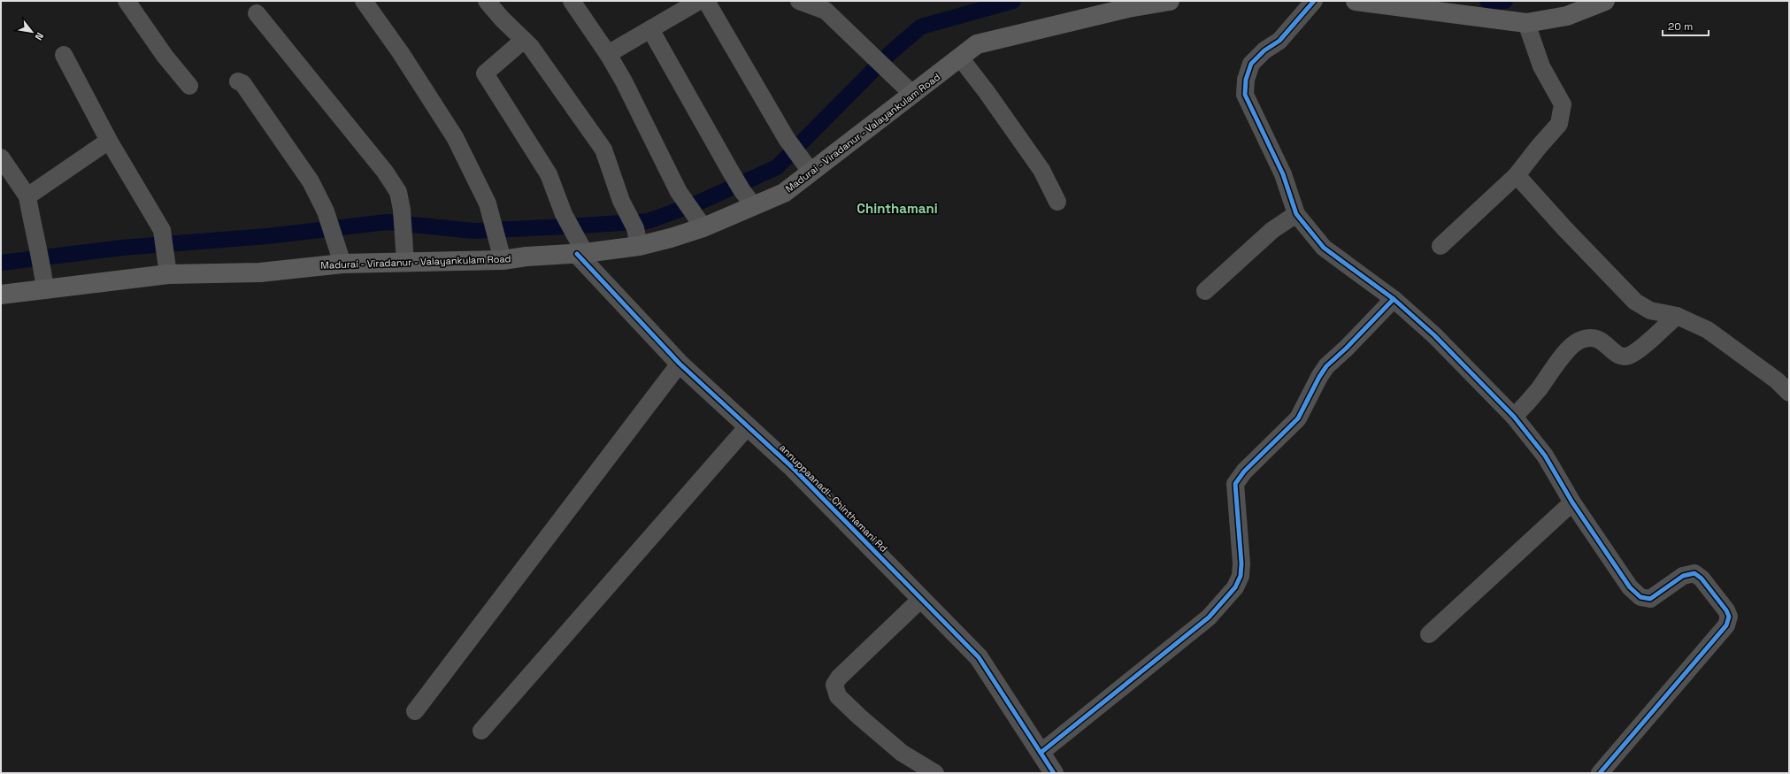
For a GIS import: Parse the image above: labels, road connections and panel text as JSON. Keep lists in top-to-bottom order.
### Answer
{
  "streets": {
    "main road": ["Madurai - Viradanur - Valayankulam Road"],
    "street": ["annuppaanadi- Chinthamani Rd"]
  },
  "crossings": [
    ["Madurai - Viradanur - Valayankulam Road", "annuppaanadi- Chinthamani Rd"]
  ],
  "districts": ["Chinthamani"],
  "scale_bar": "20 m",
  "north": "bottom right"
}
